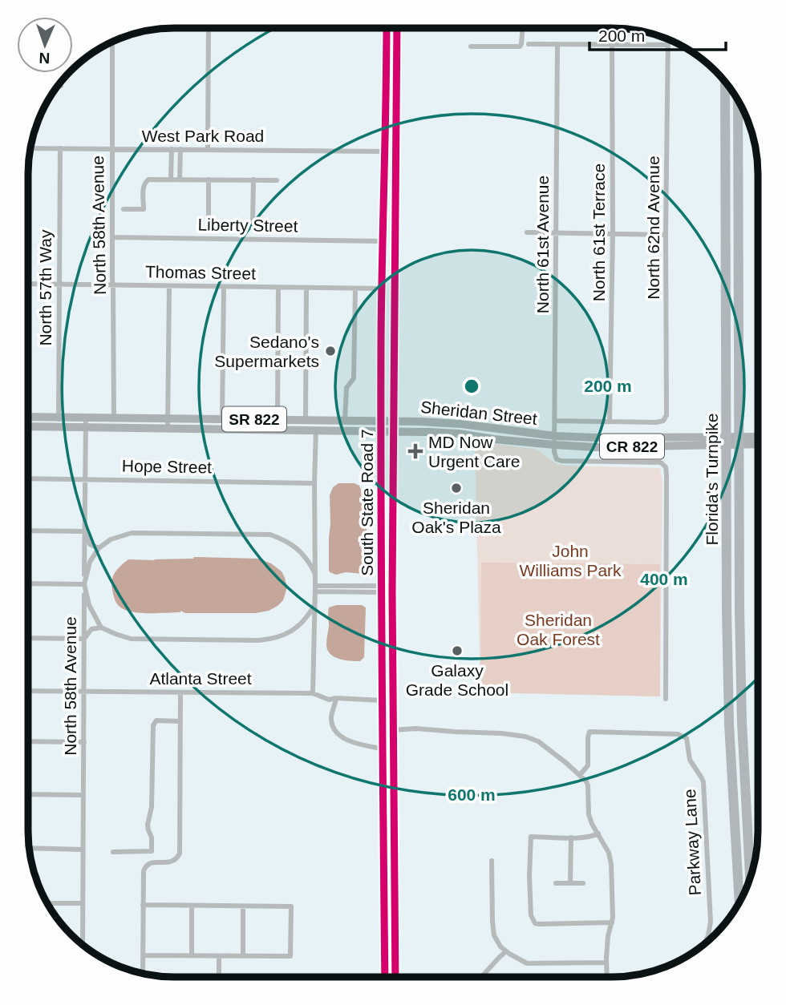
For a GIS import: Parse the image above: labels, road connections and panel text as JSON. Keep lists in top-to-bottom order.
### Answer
{
  "streets": {
    "highway": ["Florida's Turnpike"],
    "main road": [
      "Sheridan Street",
      "SR 822",
      "CR 822",
      "South State Road 7"
    ],
    "street": [
      "West Park Road",
      "North 58th Avenue",
      "Liberty Street",
      "North 62nd Avenue",
      "North 61st Terrace",
      "North 61st Avenue",
      "Thomas Street",
      "North 57th Way",
      "Hope Street",
      "Atlanta Street",
      "Parkway Lane"
    ]
  },
  "crossings": [
    ["West Park Road", "North 58th Avenue"],
    ["West Park Road", "North 57th Way"],
    ["West Park Road", "South State Road 7"],
    ["North 58th Avenue", "Liberty Street"],
    ["North 58th Avenue", "Thomas Street"],
    ["North 58th Avenue", "Sheridan Street"],
    ["North 58th Avenue", "Hope Street"],
    ["North 58th Avenue", "Atlanta Street"],
    ["Liberty Street", "South State Road 7"],
    ["North 62nd Avenue", "Sheridan Street"],
    ["North 61st Terrace", "Sheridan Street"],
    ["North 61st Avenue", "Sheridan Street"],
    ["Thomas Street", "North 57th Way"],
    ["Thomas Street", "South State Road 7"],
    ["North 57th Way", "Sheridan Street"],
    ["Sheridan Street", "South State Road 7"],
    ["South State Road 7", "Atlanta Street"]
  ],
  "parks": ["John Williams Park", "Sheridan Oak Forest"],
  "places": {
    "other": ["Sedano's Supermarkets", "Sheridan Oak's Plaza", "Galaxy Grade School"],
    "health": ["MD Now Urgent Care"]
  },
  "scale_bar": "200 m",
  "north": "bottom",
  "rings": ["200 m", "400 m", "600 m"]
}
